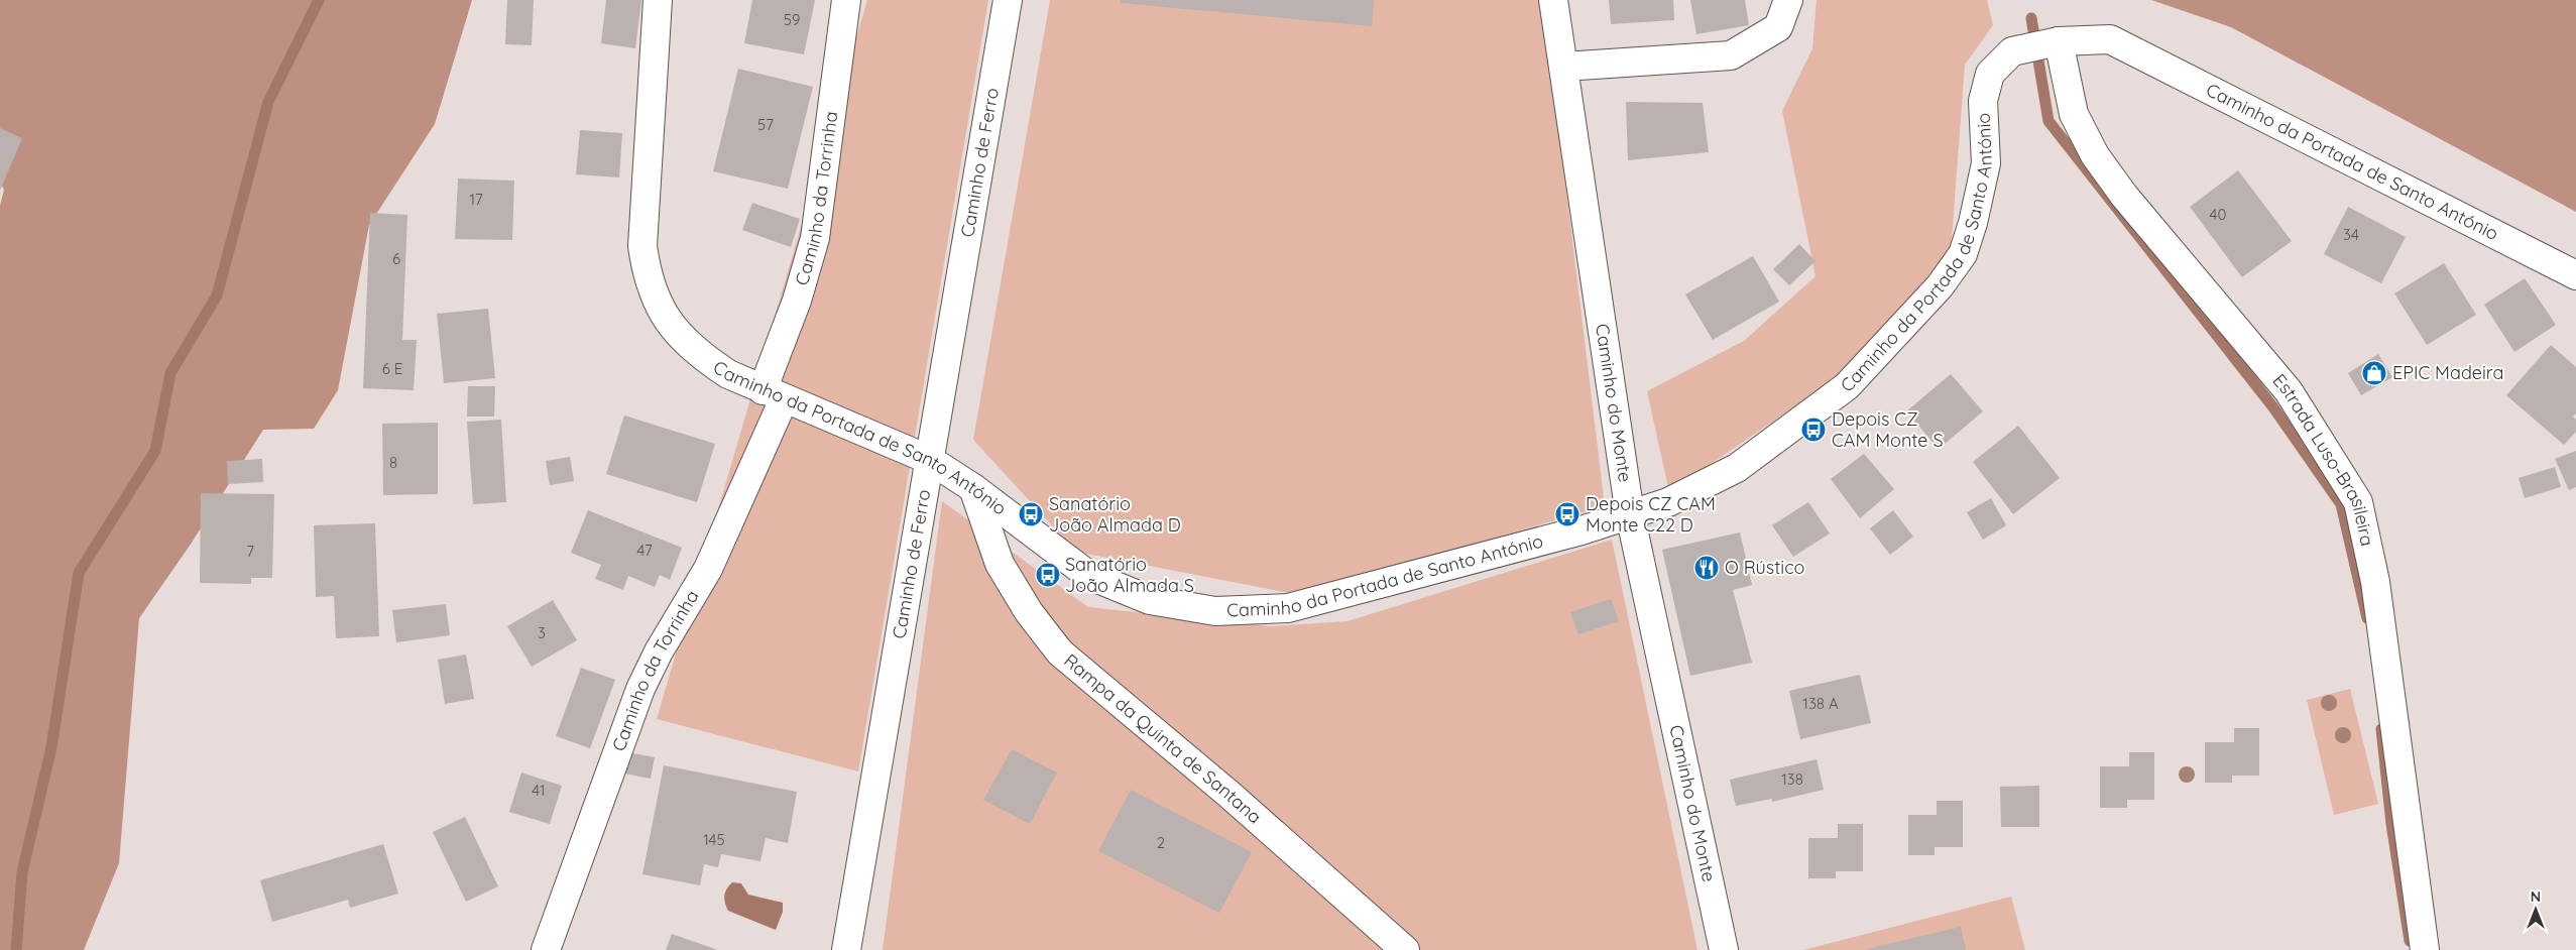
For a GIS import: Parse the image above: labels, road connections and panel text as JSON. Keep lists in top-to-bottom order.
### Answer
{
  "streets": {
    "street": [
      "Caminho de Ferro",
      "Caminho da Portada de Santo António",
      "Caminho da Torrinha",
      "Caminho do Monte",
      "Estrada Luso-Brasileira",
      "Rampa da Quinta de Santana"
    ]
  },
  "crossings": [
    ["Caminho de Ferro", "Caminho da Portada de Santo António"],
    ["Caminho da Portada de Santo António", "Caminho da Torrinha"],
    ["Caminho da Portada de Santo António", "Caminho do Monte"],
    ["Caminho da Portada de Santo António", "Estrada Luso-Brasileira"],
    ["Caminho da Portada de Santo António", "Rampa da Quinta de Santana"]
  ],
  "places": {
    "shop": ["EPIC Madeira"],
    "bus stop": [
      "Depois CZ CAM Monte S",
      "Sanatório João Almada D",
      "Depois CZ CAM Monte C22 D",
      "Sanatório João Almada S"
    ],
    "restaurant": ["O Rústico"]
  },
  "house_numbers": [
    "59",
    "57",
    "17",
    "40",
    "34",
    "6",
    "6 E",
    "8",
    "47",
    "7",
    "3",
    "138 A",
    "138",
    "41",
    "145",
    "2"
  ],
  "north": "top"
}
